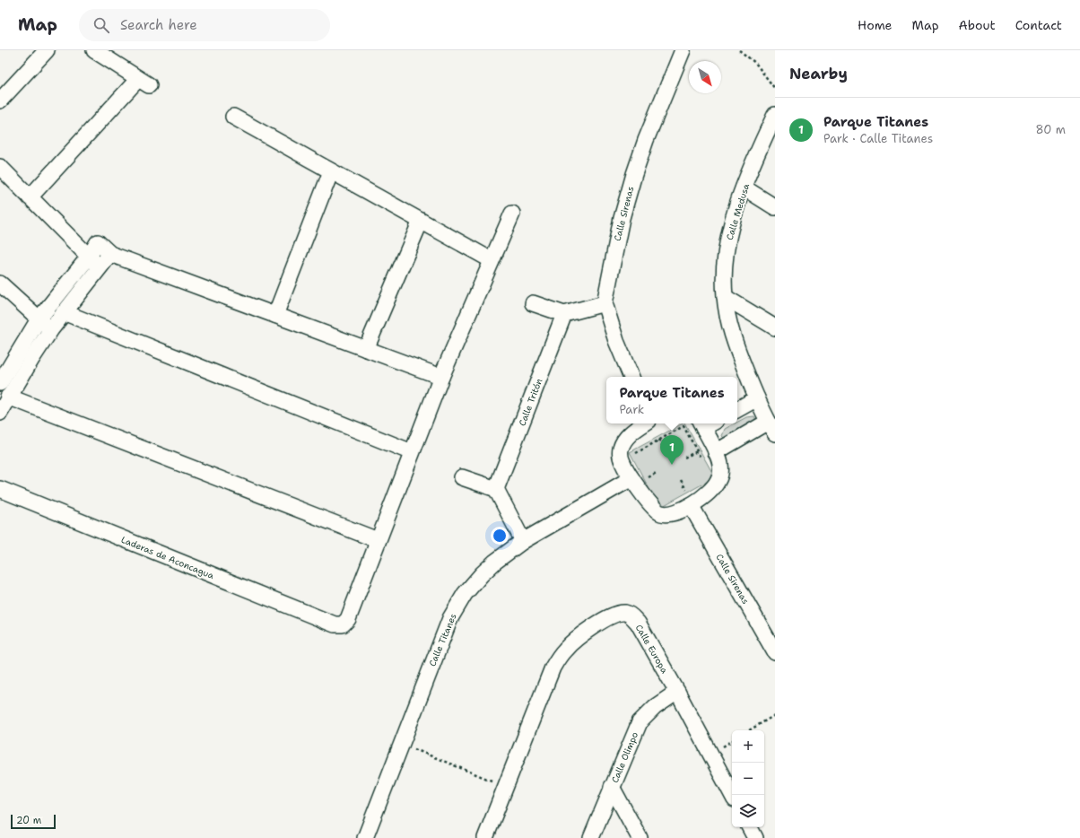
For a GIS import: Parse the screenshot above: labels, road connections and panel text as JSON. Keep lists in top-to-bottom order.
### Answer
{
  "streets": {
    "street": [
      "Calle Medusa",
      "Calle Sirenas",
      "Calle Tritón",
      "Laderas de Aconcagua",
      "Calle Titanes",
      "Calle Europa",
      "Calle Olimpo"
    ]
  },
  "crossings": [
    ["Calle Europa", "Calle Olimpo"]
  ],
  "scale_bar": "20 m",
  "north": "bottom right",
  "page": {
    "header": "Map",
    "search": "Search here",
    "nav": [
      "Home",
      "Map",
      "About",
      "Contact"
    ],
    "heading": "Nearby",
    "list": [
      {
        "mark": "1",
        "name": "Parque Titanes",
        "note": "Park · Calle Titanes",
        "value": "80 m"
      }
    ],
    "popup": ["Parque Titanes", "Park"],
    "pins": "1",
    "map_buttons": ["+", "−"],
    "scale": "20 m"
  }
}
